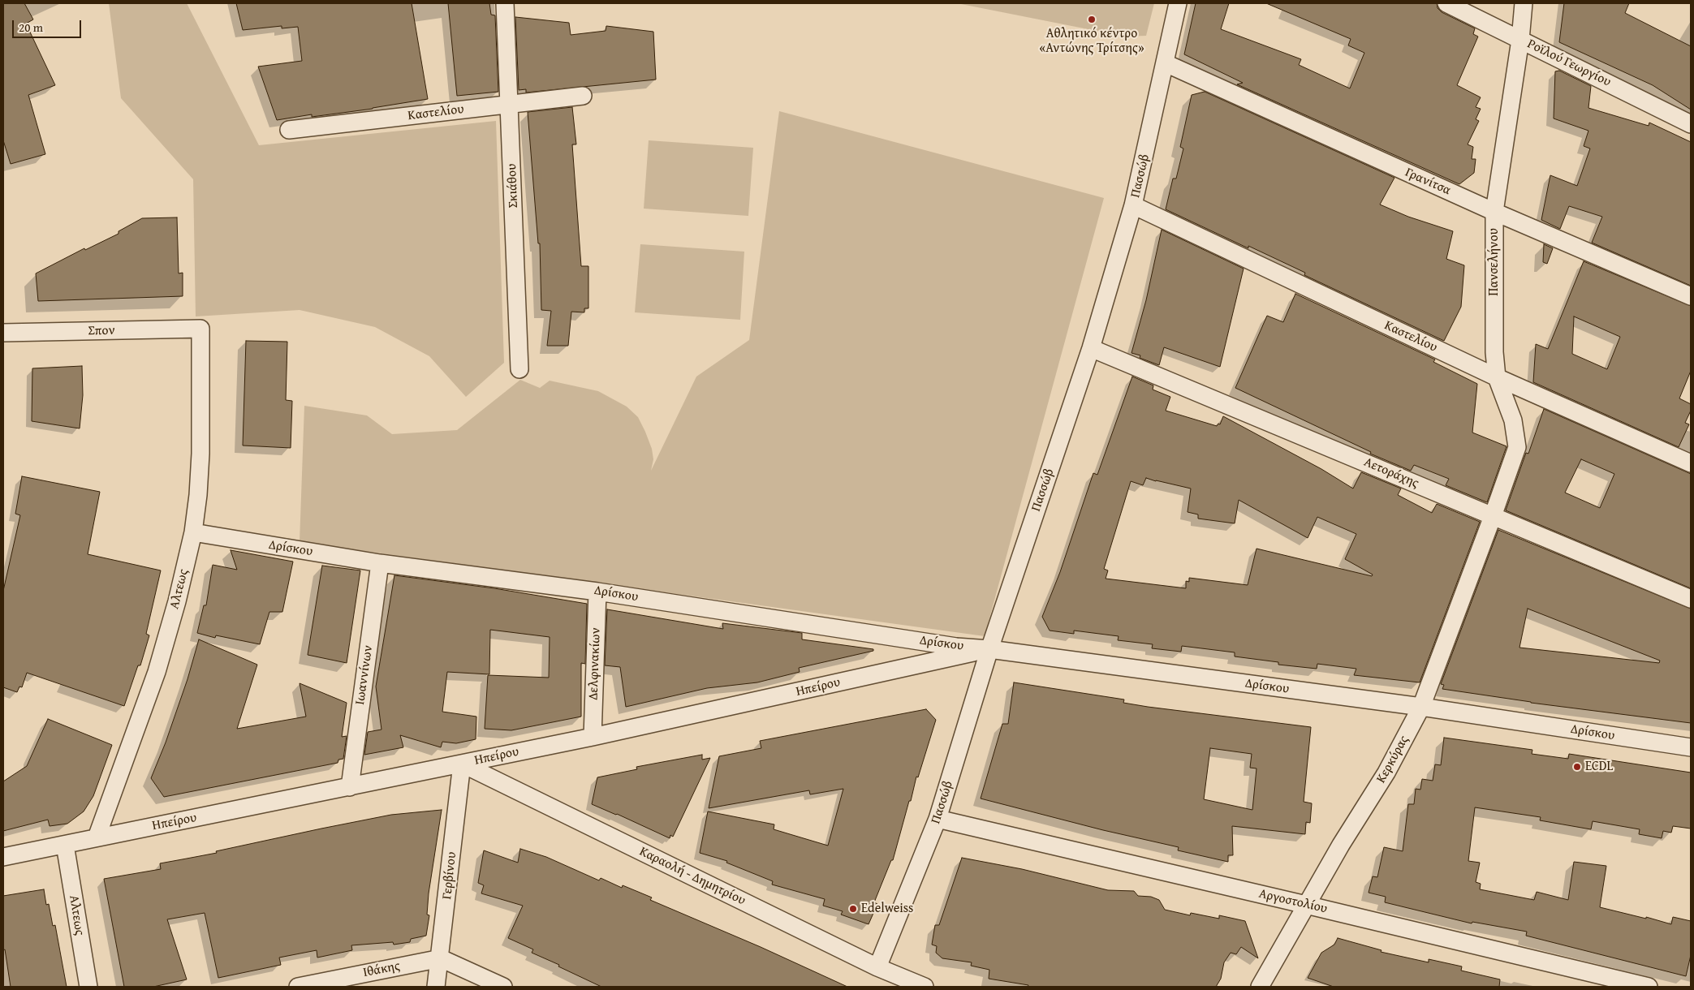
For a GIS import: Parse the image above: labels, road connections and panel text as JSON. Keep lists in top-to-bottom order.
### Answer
{
  "streets": {
    "street": [
      "Ροϊλού Γεωργίου",
      "Καστελίου",
      "Πασσώβ",
      "Γρανίτσα",
      "Σκιάθου",
      "Πανσελήνου",
      "Σπον",
      "Αετοράχης",
      "Δρίσκου",
      "Αλτεως",
      "Δελφινακίων",
      "Ιωαννίνων",
      "Ηπείρου",
      "Κερκύρας",
      "Γερβίνου",
      "Καραολή - Δημητρίου",
      "Αργοστολίου",
      "Ιθάκης"
    ]
  },
  "crossings": [
    ["Ροϊλού Γεωργίου", "Πανσελήνου"],
    ["Καστελίου", "Πασσώβ"],
    ["Καστελίου", "Σκιάθου"],
    ["Καστελίου", "Πανσελήνου"],
    ["Πασσώβ", "Γρανίτσα"],
    ["Πασσώβ", "Αετοράχης"],
    ["Πασσώβ", "Δρίσκου"],
    ["Πασσώβ", "Ηπείρου"],
    ["Πασσώβ", "Καραολή - Δημητρίου"],
    ["Πασσώβ", "Αργοστολίου"],
    ["Γρανίτσα", "Πανσελήνου"],
    ["Πανσελήνου", "Αετοράχης"],
    ["Πανσελήνου", "Κερκύρας"],
    ["Σπον", "Αλτεως"],
    ["Αετοράχης", "Κερκύρας"],
    ["Δρίσκου", "Αλτεως"],
    ["Δρίσκου", "Δελφινακίων"],
    ["Δρίσκου", "Ιωαννίνων"],
    ["Δρίσκου", "Ηπείρου"],
    ["Δρίσκου", "Κερκύρας"],
    ["Αλτεως", "Ηπείρου"],
    ["Δελφινακίων", "Ηπείρου"],
    ["Ιωαννίνων", "Ηπείρου"],
    ["Ηπείρου", "Γερβίνου"],
    ["Ηπείρου", "Καραολή - Δημητρίου"],
    ["Κερκύρας", "Αργοστολίου"],
    ["Γερβίνου", "Καραολή - Δημητρίου"],
    ["Γερβίνου", "Ιθάκης"]
  ],
  "places": ["Αθλητικό κέντρο «Αντώνης Τρίτσης»", "ECDL", "Edelweiss"],
  "scale_bar": "20 m"
}
